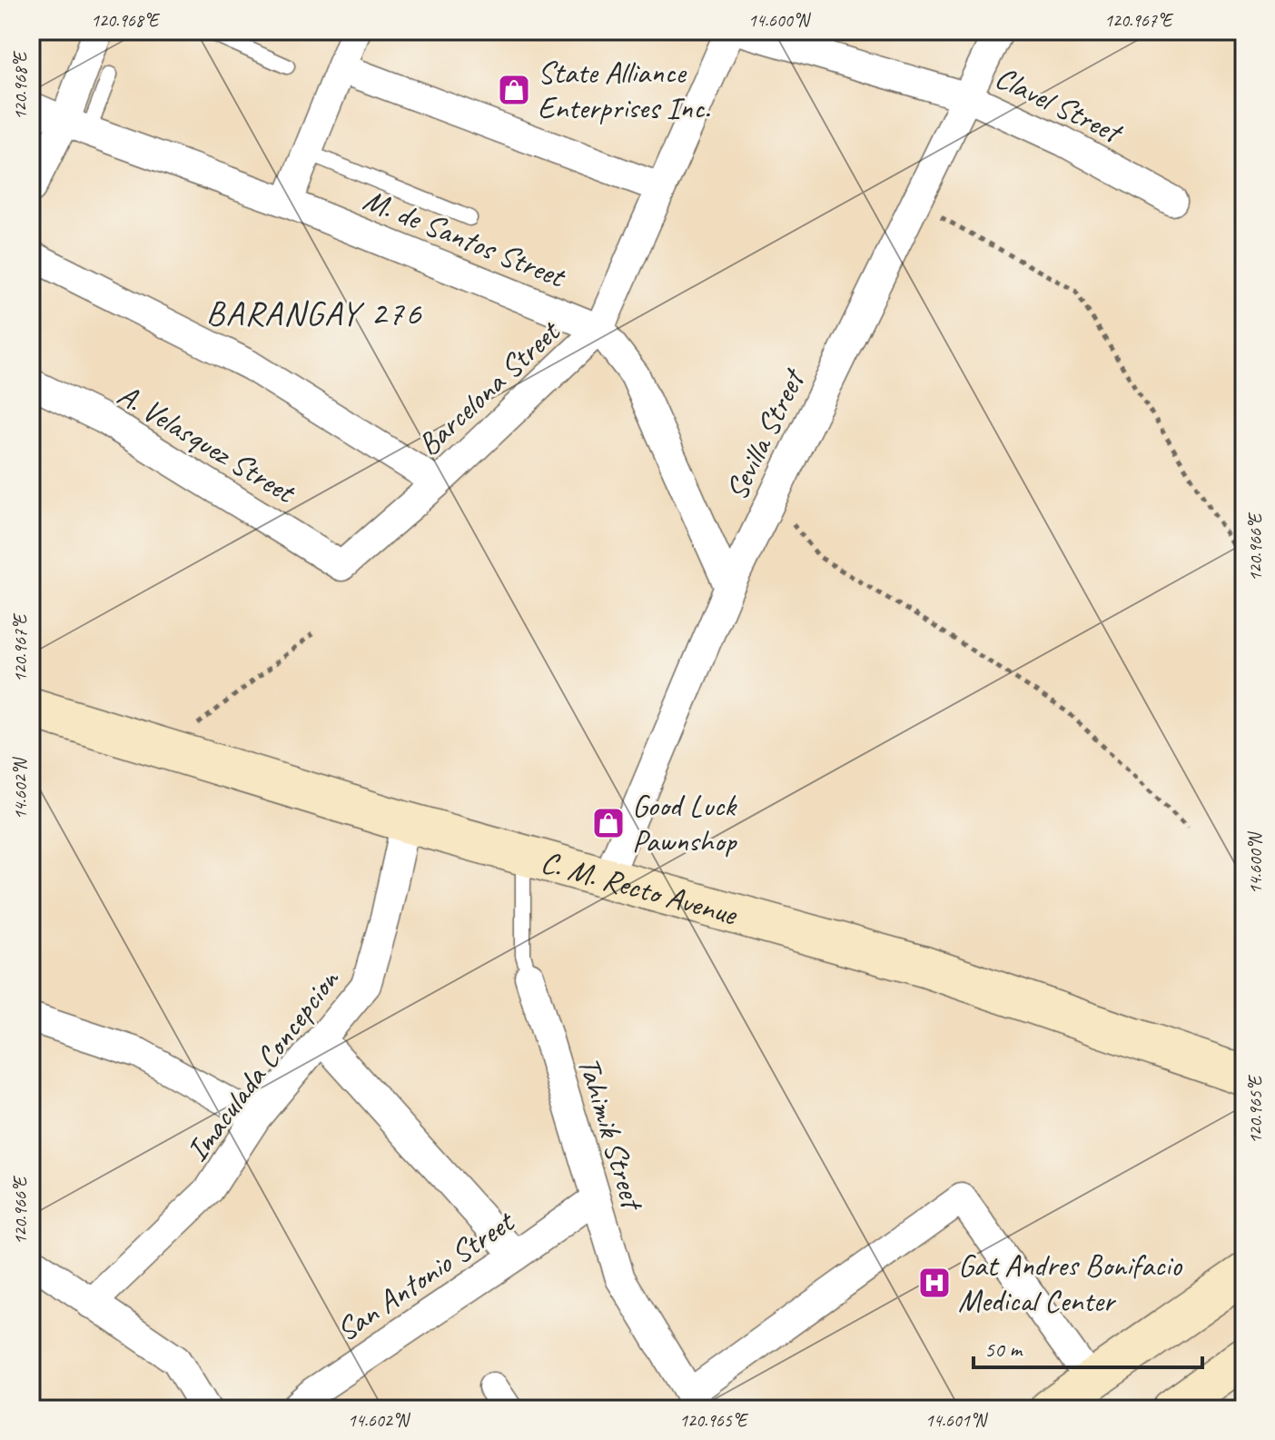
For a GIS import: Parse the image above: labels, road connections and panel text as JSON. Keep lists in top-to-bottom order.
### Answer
{
  "streets": {
    "main road": ["C. M. Recto Avenue"],
    "street": [
      "Clavel Street",
      "M. de Santos Street",
      "Barcelona Street",
      "Sevilla Street",
      "A. Velasquez Street",
      "Imaculada Concepcion",
      "Tahimik Street",
      "San Antonio Street"
    ]
  },
  "crossings": [
    ["Clavel Street", "Sevilla Street"],
    ["M. de Santos Street", "Barcelona Street"],
    ["Barcelona Street", "A. Velasquez Street"],
    ["Sevilla Street", "C. M. Recto Avenue"],
    ["C. M. Recto Avenue", "Imaculada Concepcion"],
    ["C. M. Recto Avenue", "Tahimik Street"],
    ["Tahimik Street", "San Antonio Street"]
  ],
  "districts": ["BARANGAY 276"],
  "places": {
    "shop": ["State Alliance Enterprises Inc.", "Good Luck Pawnshop"],
    "hospital": ["Gat Andres Bonifacio Medical Center"]
  },
  "scale_bar": "50 m",
  "coordinates": [
    "120.968°E",
    "14.600°N",
    "120.967°E",
    "120.966°E",
    "14.602°N",
    "120.965°E",
    "14.601°N"
  ]
}
